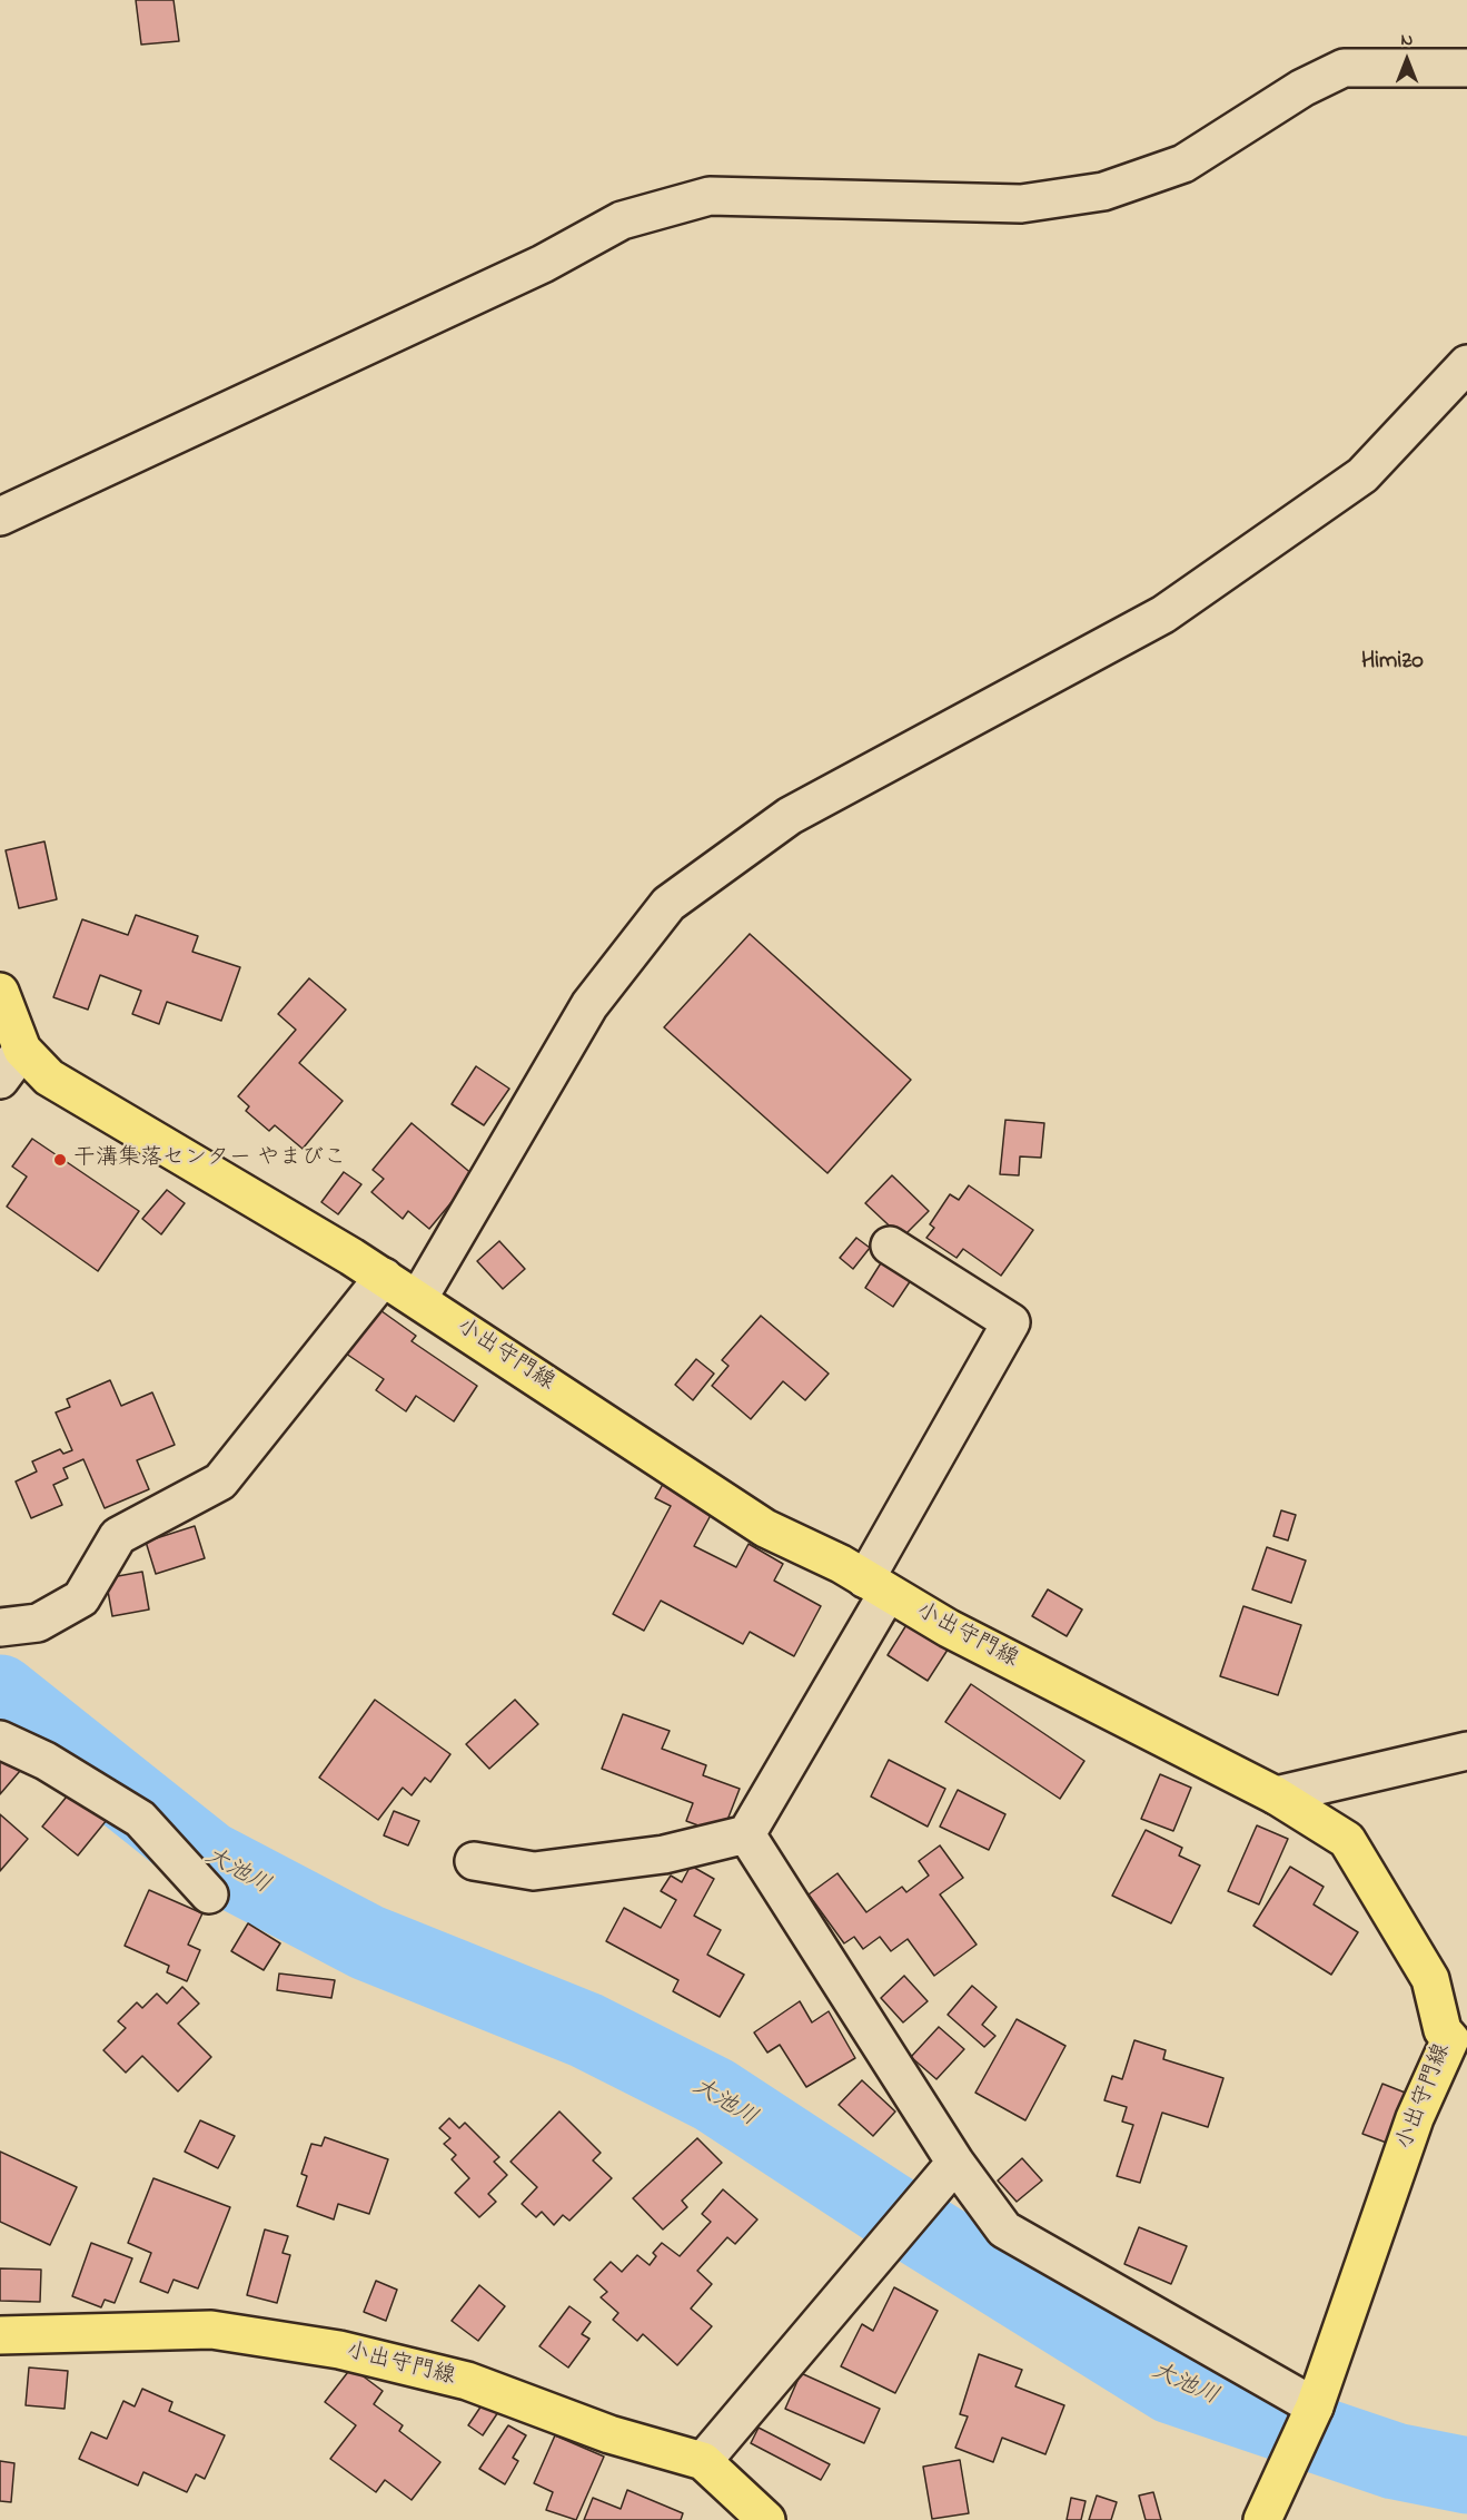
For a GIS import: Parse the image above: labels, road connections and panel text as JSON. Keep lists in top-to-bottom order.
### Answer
{
  "streets": {
    "main road": ["小出守門線"]
  },
  "districts": ["Himizo"],
  "water": ["大池川"],
  "places": ["干溝集落センター やまびこ"],
  "north": "top"
}
